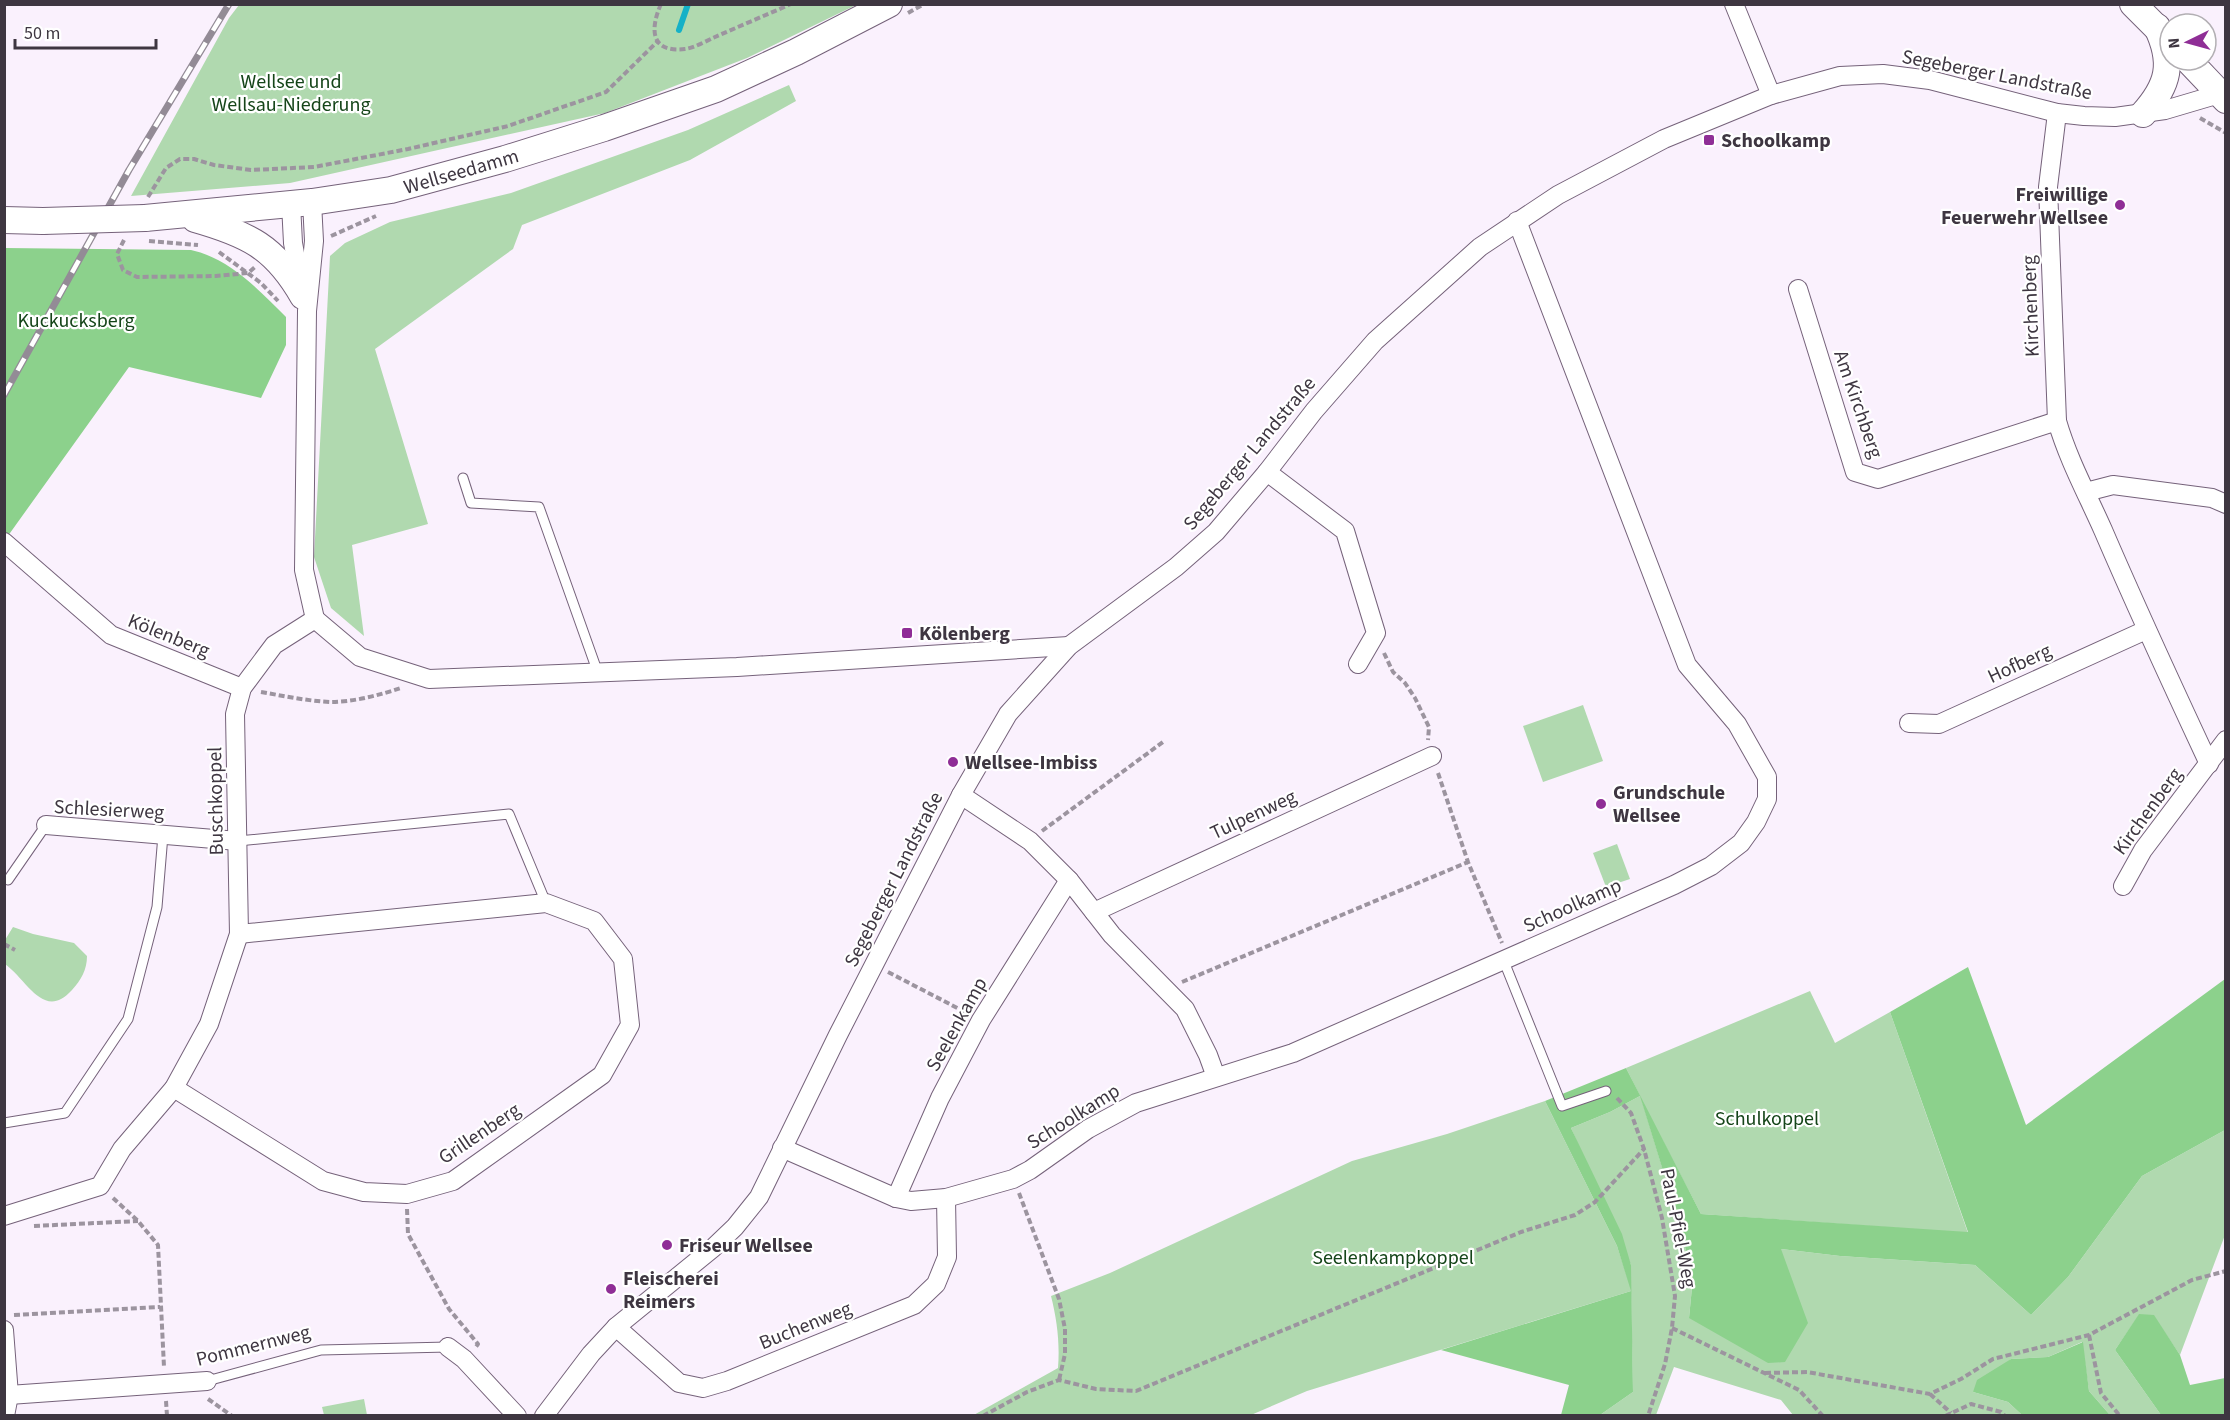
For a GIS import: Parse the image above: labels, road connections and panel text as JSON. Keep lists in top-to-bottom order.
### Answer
{
  "streets": {
    "main road": ["Wellseedamm"],
    "street": [
      "Segeberger Landstraße",
      "Kirchenberg",
      "Am Kirchberg",
      "Kölenberg",
      "Hofberg",
      "Buschkoppel",
      "Schlesierweg",
      "Tulpenweg",
      "Schoolkamp",
      "Seelenkamp",
      "Grillenberg",
      "Buchenweg",
      "Pommernweg"
    ],
    "path": ["Paul-Pfiel-Weg"]
  },
  "crossings": [
    ["Segeberger Landstraße", "Kirchenberg"],
    ["Segeberger Landstraße", "Schoolkamp"],
    ["Segeberger Landstraße", "Buchenweg"],
    ["Kirchenberg", "Am Kirchberg"],
    ["Kirchenberg", "Hofberg"],
    ["Kölenberg", "Buschkoppel"],
    ["Buschkoppel", "Schlesierweg"],
    ["Buschkoppel", "Grillenberg"],
    ["Schoolkamp", "Seelenkamp"],
    ["Schoolkamp", "Buchenweg"]
  ],
  "parks": [
    "Wellsee und Wellsau-Niederung",
    "Kuckucksberg",
    "Schulkoppel",
    "Seelenkampkoppel"
  ],
  "places": {
    "transit": ["Schoolkamp", "Kölenberg"],
    "other": [
      "Freiwillige Feuerwehr Wellsee",
      "Wellsee-Imbiss",
      "Grundschule Wellsee",
      "Friseur Wellsee",
      "Fleischerei Reimers"
    ]
  },
  "scale_bar": "50 m",
  "north": "left"
}
